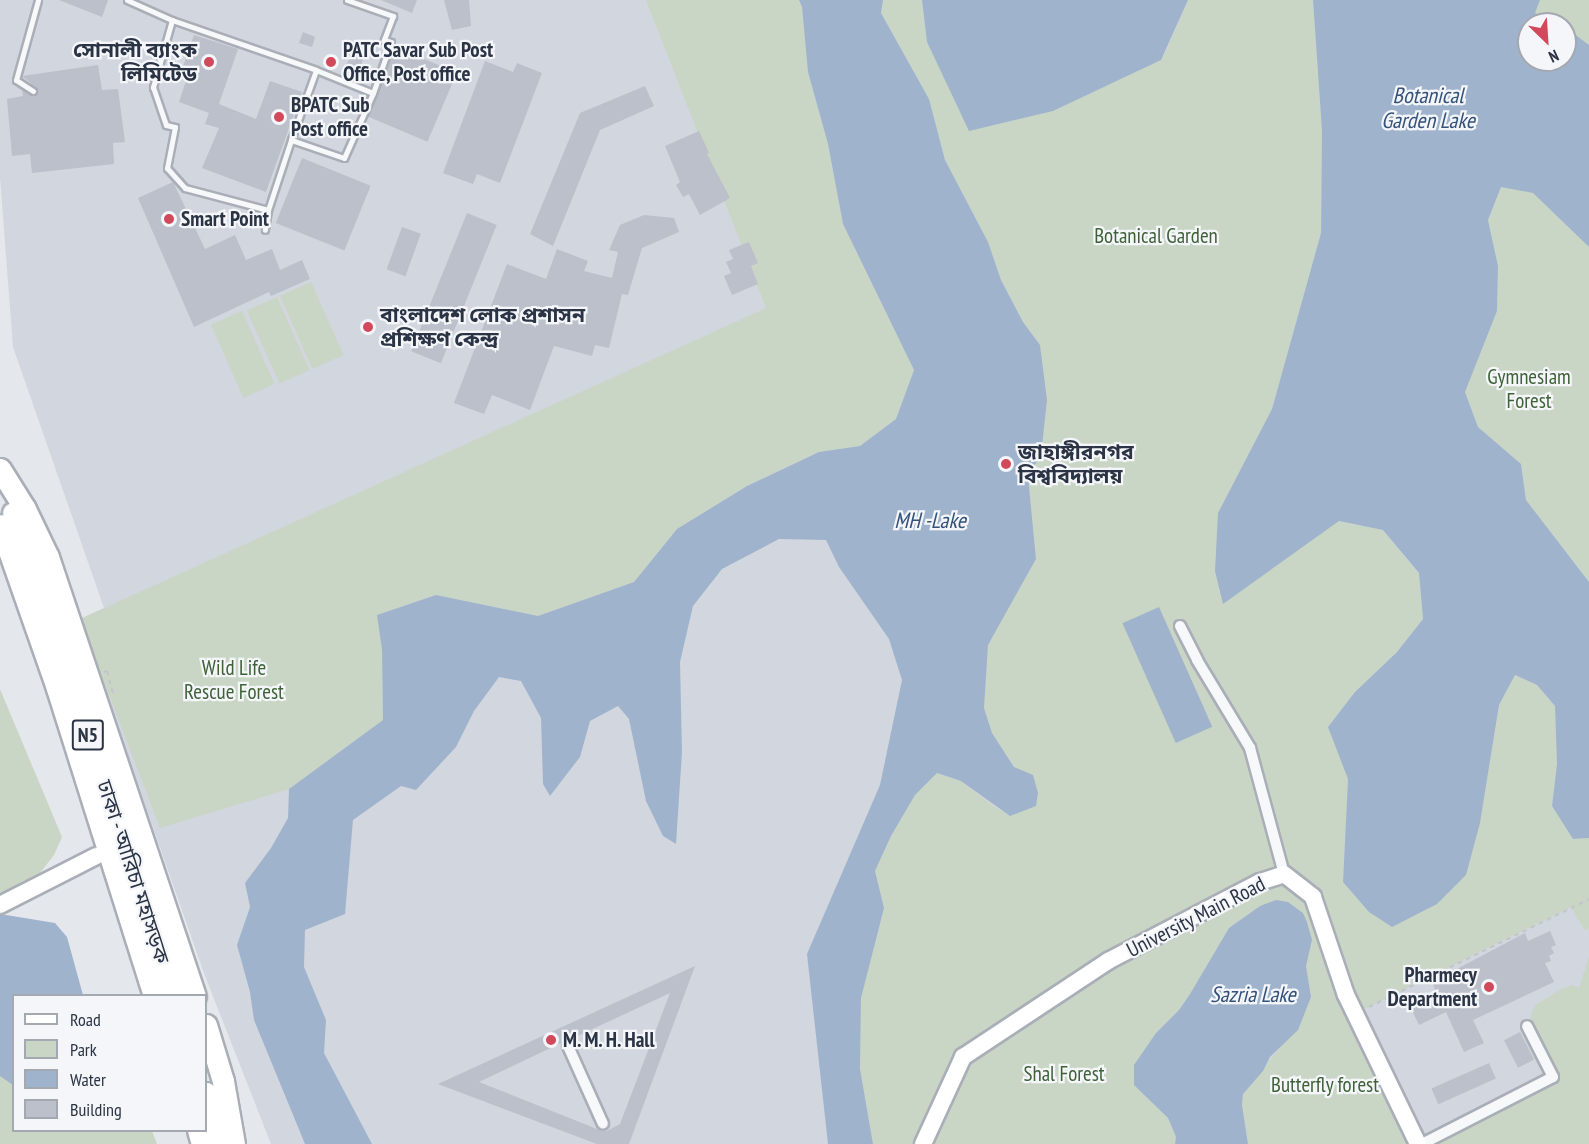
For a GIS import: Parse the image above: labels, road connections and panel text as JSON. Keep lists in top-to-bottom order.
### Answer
{
  "streets": {
    "highway": ["N5", "ঢাকা - আরিচা মহাসড়ক"],
    "street": ["University Main Road"]
  },
  "water": ["Botanical Garden Lake", "MH -Lake", "Sazria Lake"],
  "parks": [
    "Botanical Garden",
    "Gymnesiam Forest",
    "Wild Life Rescue Forest",
    "Shal Forest",
    "Butterfly forest"
  ],
  "places": [
    "সোনালী ব্যাংক লিমিটেড",
    "PATC Savar Sub Post Office, Post office",
    "BPATC Sub Post office",
    "Smart Point",
    "বাংলাদেশ লোক প্রশাসন প্রশিক্ষণ কেন্দ্র",
    "জাহাঙ্গীরনগর বিশ্ববিদ্যালয়",
    "Pharmecy Department",
    "M. M. H. Hall"
  ],
  "legend": [
    "Road",
    "Park",
    "Water",
    "Building"
  ],
  "north": "bottom right"
}
